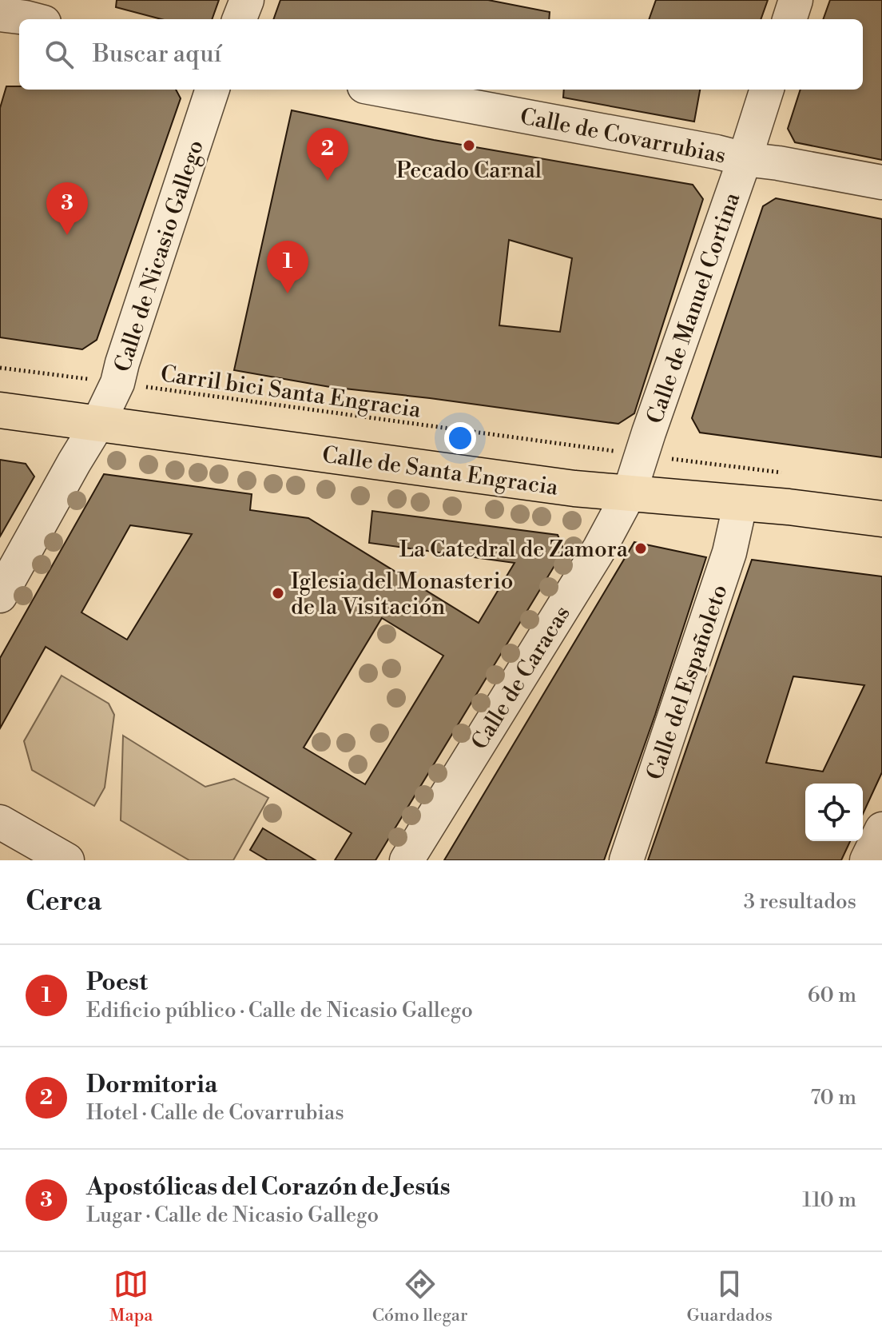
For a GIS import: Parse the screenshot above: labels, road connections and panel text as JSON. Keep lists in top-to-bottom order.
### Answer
{
  "streets": {
    "main road": ["Calle de Santa Engracia"],
    "street": [
      "Calle de Covarrubias",
      "Calle de Nicasio Gallego",
      "Calle de Manuel Cortina",
      "Calle de Caracas",
      "Calle del Españoleto"
    ],
    "path": ["Carril bici Santa Engracia"]
  },
  "crossings": [
    ["Calle de Covarrubias", "Calle de Manuel Cortina"],
    ["Calle de Nicasio Gallego", "Carril bici Santa Engracia"],
    ["Calle de Nicasio Gallego", "Calle de Santa Engracia"],
    ["Calle de Manuel Cortina", "Carril bici Santa Engracia"],
    ["Calle de Manuel Cortina", "Calle de Santa Engracia"],
    ["Calle de Manuel Cortina", "Calle de Caracas"],
    ["Calle de Santa Engracia", "Calle de Caracas"],
    ["Calle de Santa Engracia", "Calle del Españoleto"]
  ],
  "places": ["Pecado Carnal", "La Catedral de Zamora", "Iglesia del Monasterio de la Visitación"],
  "page": {
    "search": "Buscar aquí",
    "pins": ["2", "3", "1"],
    "heading": ["Cerca", "3 resultados"],
    "list": [
      {
        "mark": "1",
        "name": "Poest",
        "note": "Edificio público · Calle de Nicasio Gallego",
        "value": "60 m"
      },
      {
        "mark": "2",
        "name": "Dormitoria",
        "note": "Hotel · Calle de Covarrubias",
        "value": "70 m"
      },
      {
        "mark": "3",
        "name": "Apostólicas del Corazón de Jesús",
        "note": "Lugar · Calle de Nicasio Gallego",
        "value": "110 m"
      }
    ],
    "nav": ["Mapa", "Cómo llegar", "Guardados"]
  }
}
